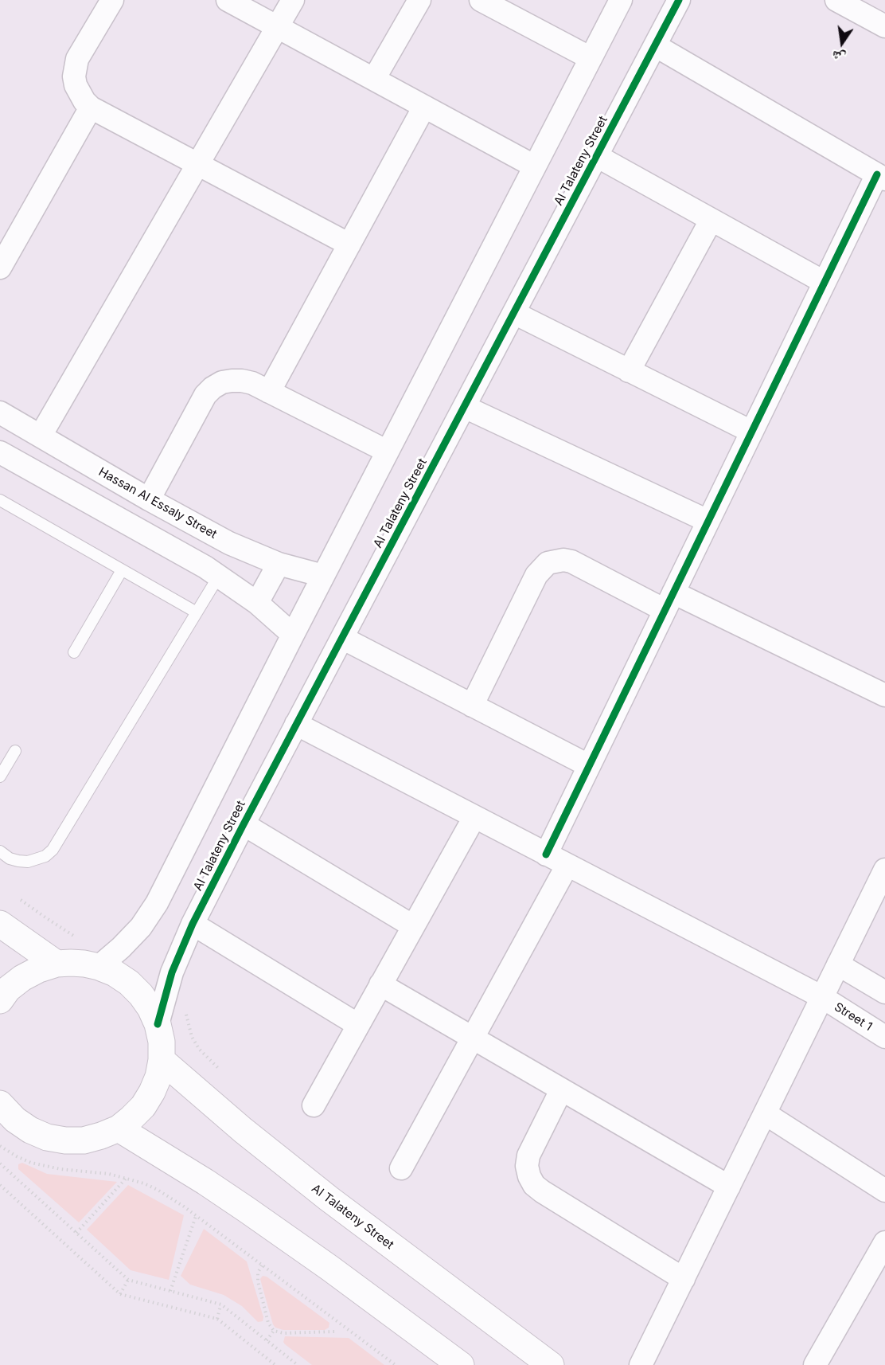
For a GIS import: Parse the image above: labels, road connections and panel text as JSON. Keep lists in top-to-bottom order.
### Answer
{
  "streets": {
    "main road": ["Al Talateny Street"],
    "street": ["Hassan Al Essaly Street", "Street 1"]
  },
  "crossings": [
    ["Al Talateny Street", "Street 1"]
  ],
  "north": "bottom"
}
